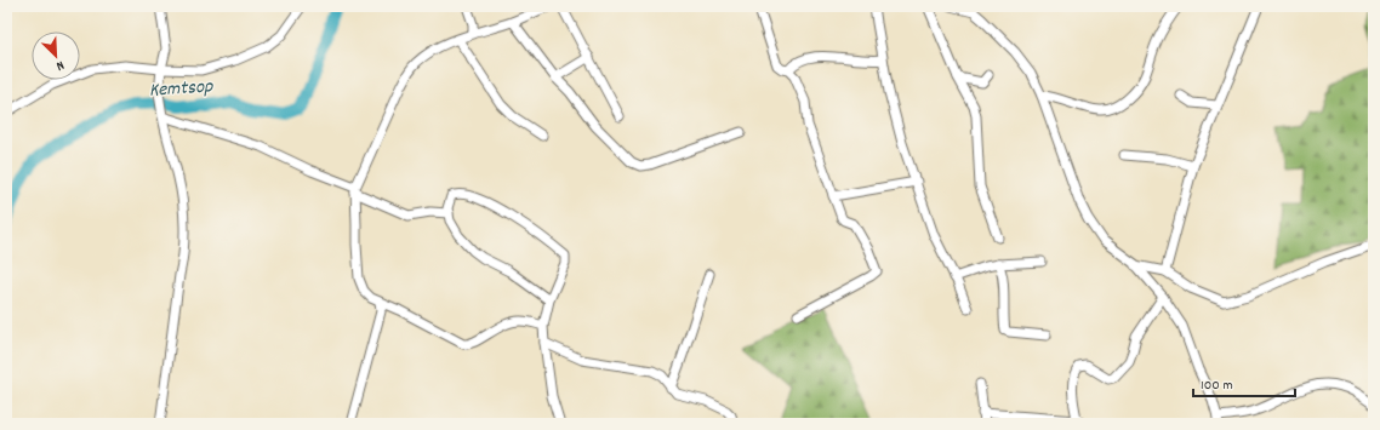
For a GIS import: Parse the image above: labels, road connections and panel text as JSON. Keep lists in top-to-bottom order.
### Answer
{
  "water": ["Kemtsop"],
  "scale_bar": "100 m",
  "north": "bottom right"
}
